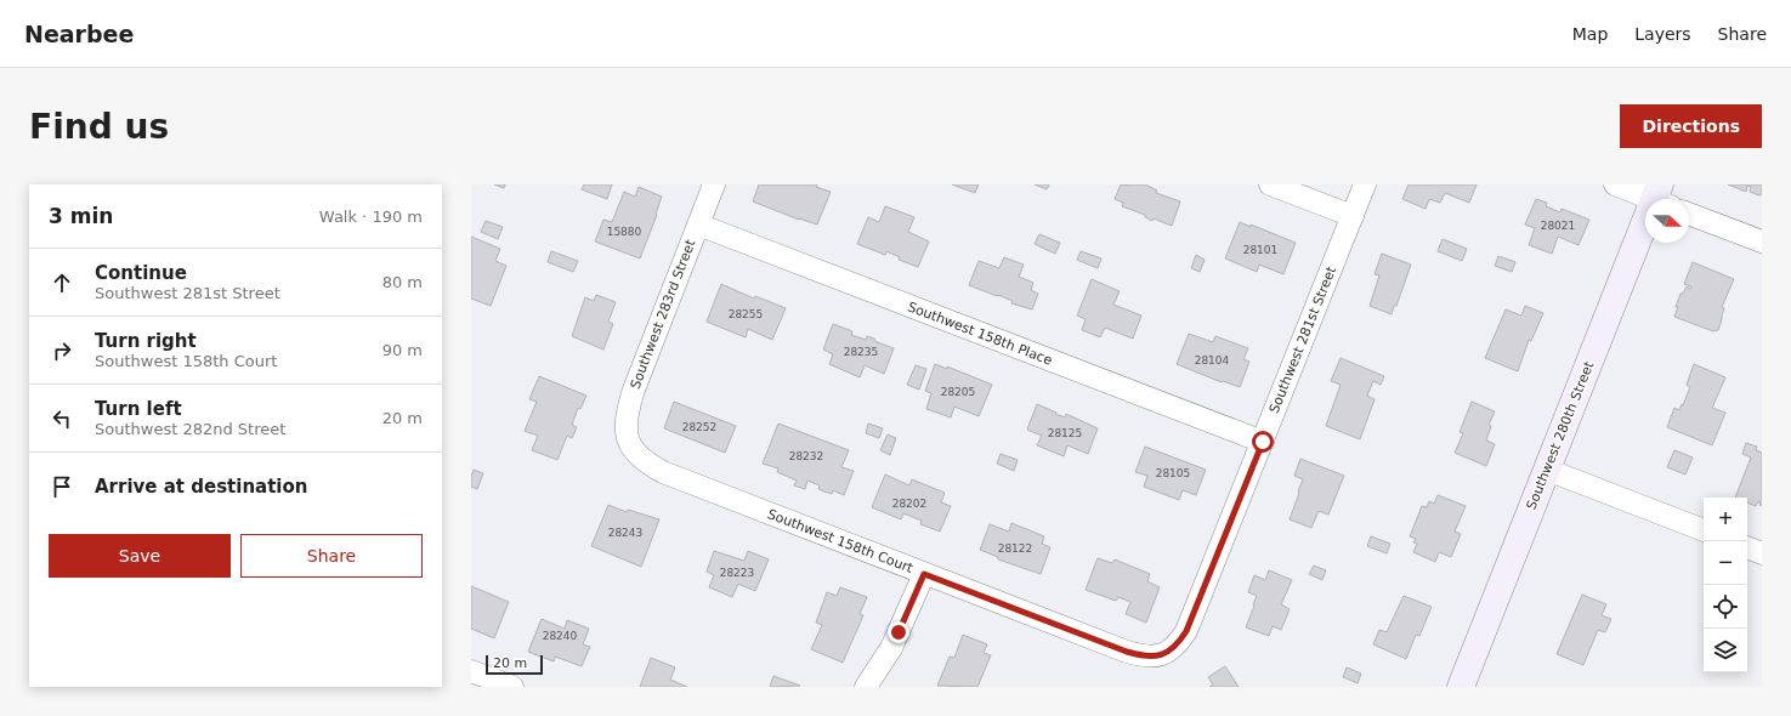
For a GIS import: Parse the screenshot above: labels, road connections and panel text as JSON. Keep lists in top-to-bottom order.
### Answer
{
  "streets": {
    "street": [
      "Southwest 283rd Street",
      "Southwest 158th Place",
      "Southwest 281st Street",
      "Southwest 280th Street",
      "Southwest 158th Court"
    ]
  },
  "crossings": [
    ["Southwest 283rd Street", "Southwest 158th Place"],
    ["Southwest 283rd Street", "Southwest 158th Court"],
    ["Southwest 158th Place", "Southwest 281st Street"],
    ["Southwest 281st Street", "Southwest 158th Court"]
  ],
  "house_numbers": [
    "28021",
    "15880",
    "28101",
    "28255",
    "28235",
    "28104",
    "28205",
    "28252",
    "28125",
    "28232",
    "28105",
    "28202",
    "28243",
    "28122",
    "28223",
    "28240"
  ],
  "scale_bar": "20 m",
  "north": "right",
  "page": {
    "header": "Nearbee",
    "nav": ["Map", "Layers", "Share"],
    "buttons": [
      "Directions",
      ["Save", "Share"]
    ],
    "title": "Find us",
    "heading": ["3 min", "Walk · 190 m"],
    "list": [
      ["Continue", "Southwest 281st Street", "80 m"],
      ["Turn right", "Southwest 158th Court", "90 m"],
      ["Turn left", "Southwest 282nd Street", "20 m"],
      "Arrive at destination"
    ],
    "map_buttons": ["+", "−"],
    "scale": "20 m"
  }
}
